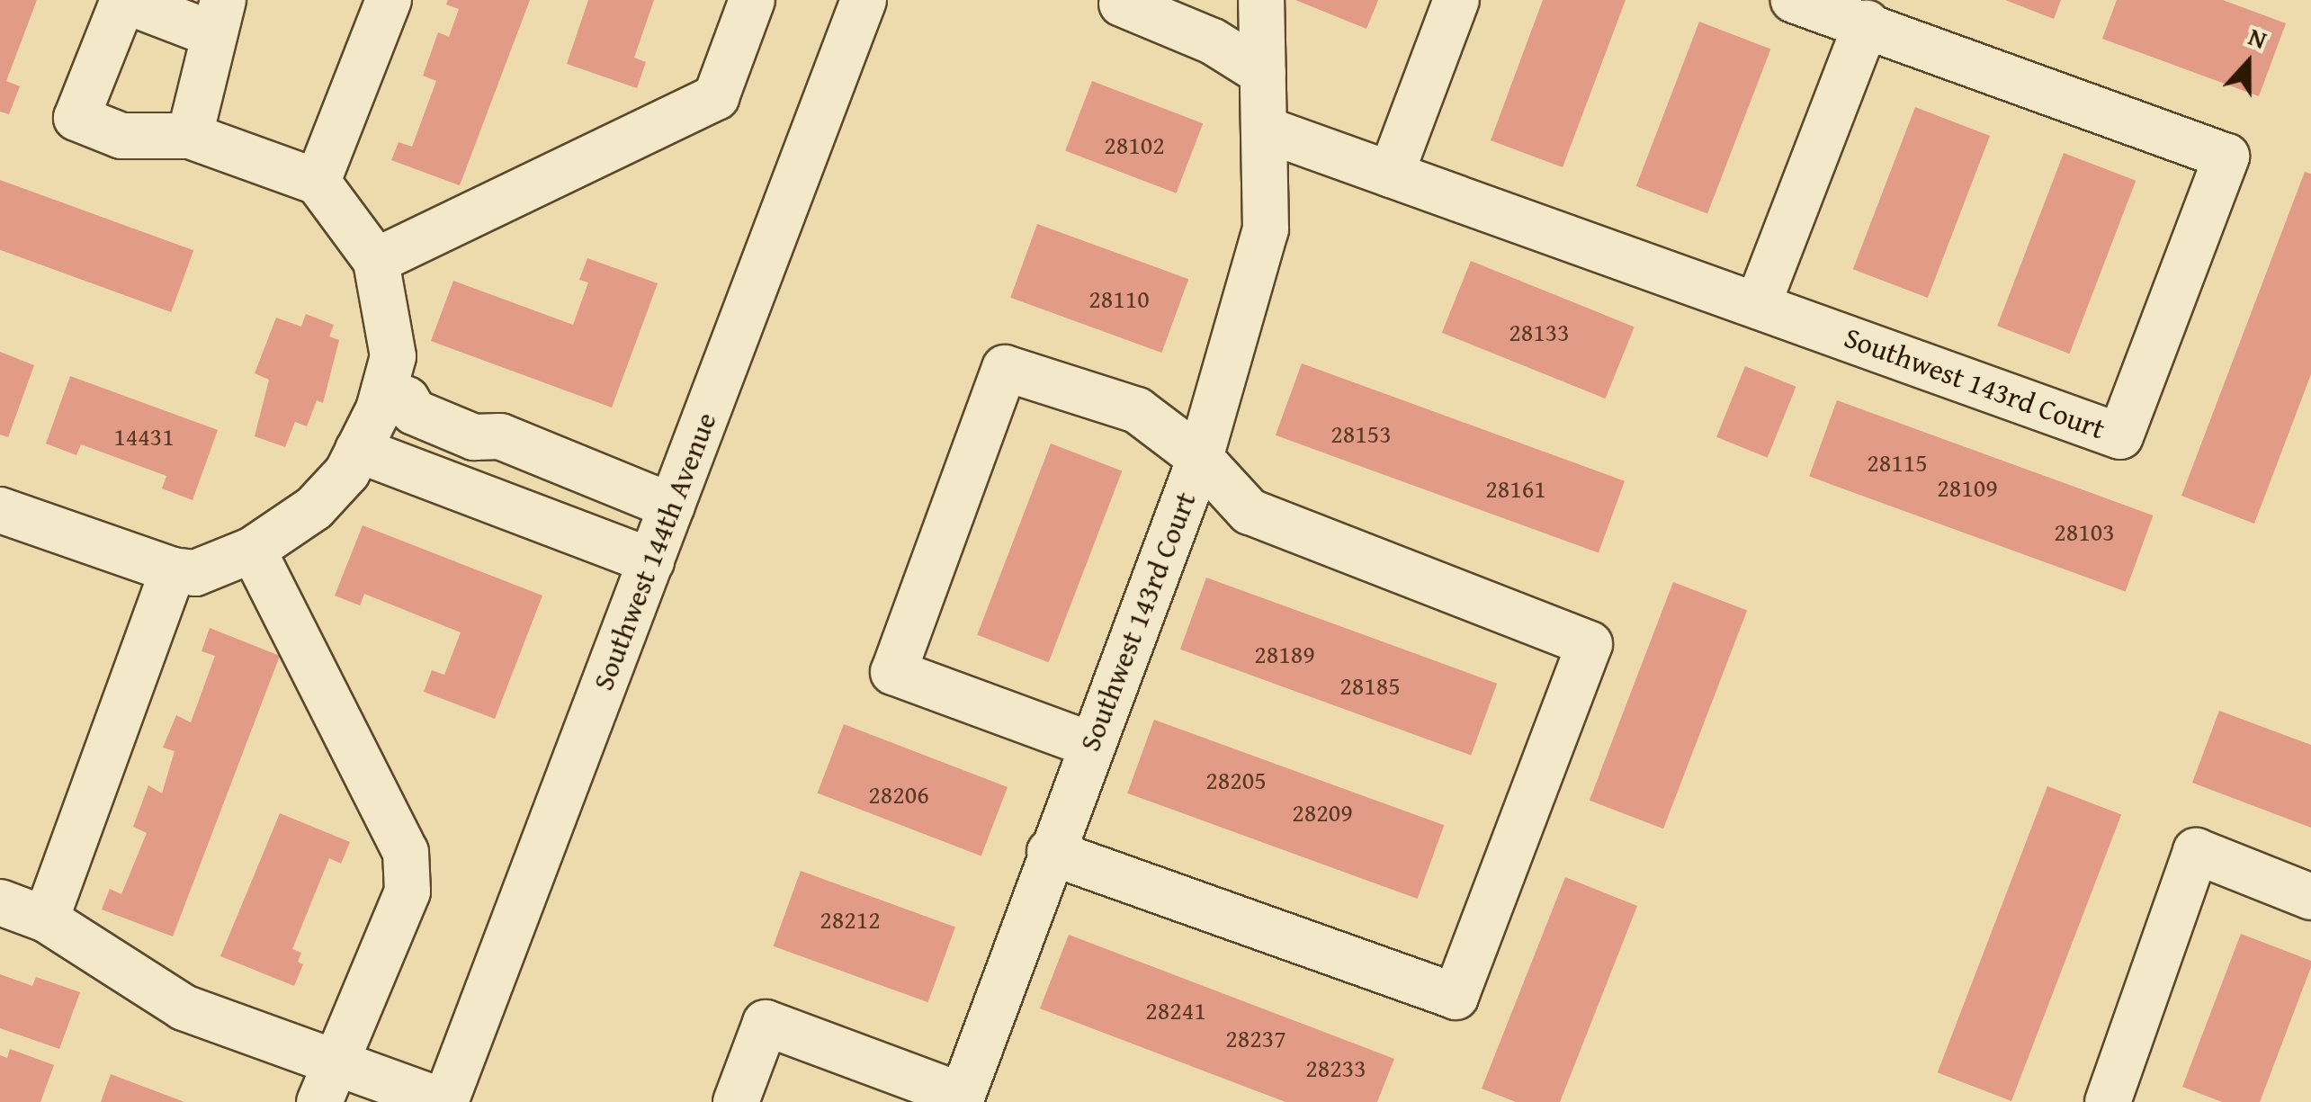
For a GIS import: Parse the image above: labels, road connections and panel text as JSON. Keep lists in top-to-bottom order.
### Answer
{
  "streets": {
    "street": ["Southwest 143rd Court", "Southwest 144th Avenue"]
  },
  "house_numbers": [
    "28102",
    "28110",
    "28133",
    "28153",
    "14431",
    "28115",
    "28109",
    "28161",
    "28103",
    "28189",
    "28185",
    "28205",
    "28206",
    "28209",
    "28212",
    "28241",
    "28237",
    "28233"
  ],
  "north": "top"
}
